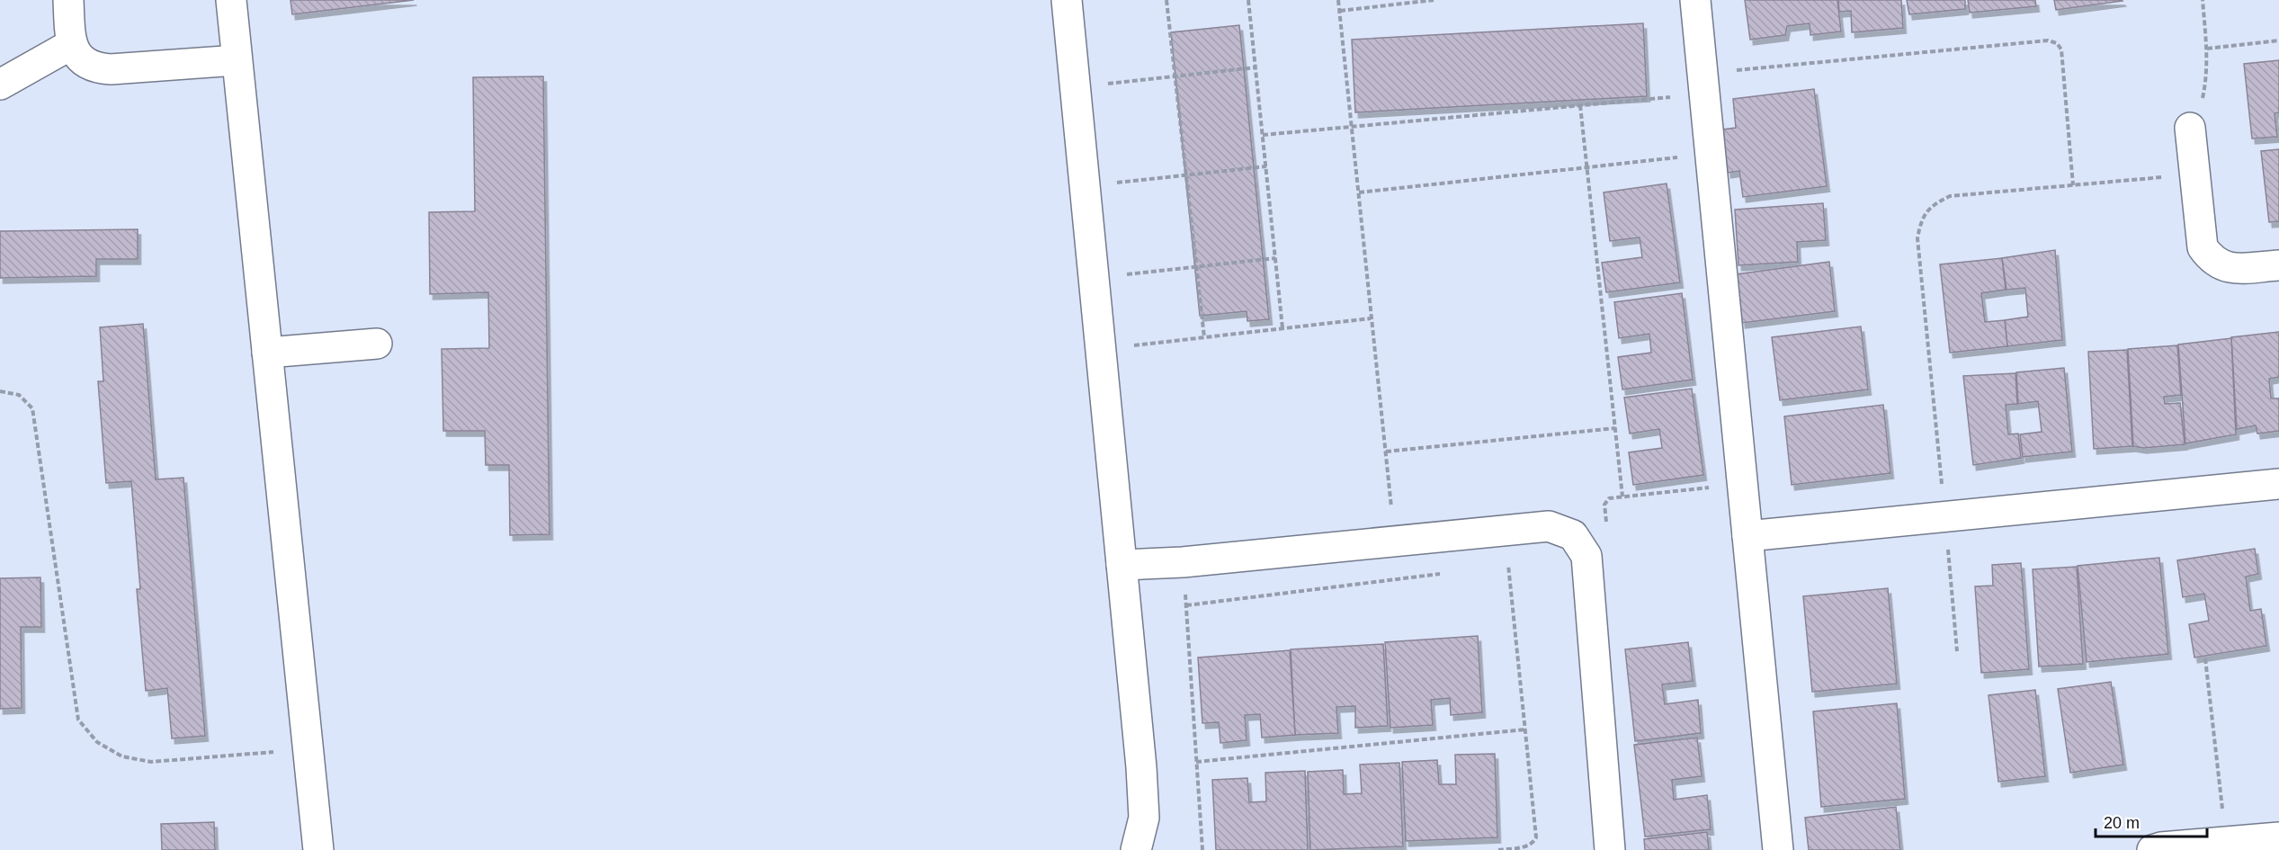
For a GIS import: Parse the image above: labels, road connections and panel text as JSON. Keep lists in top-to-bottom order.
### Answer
{
  "scale_bar": "20 m"
}
